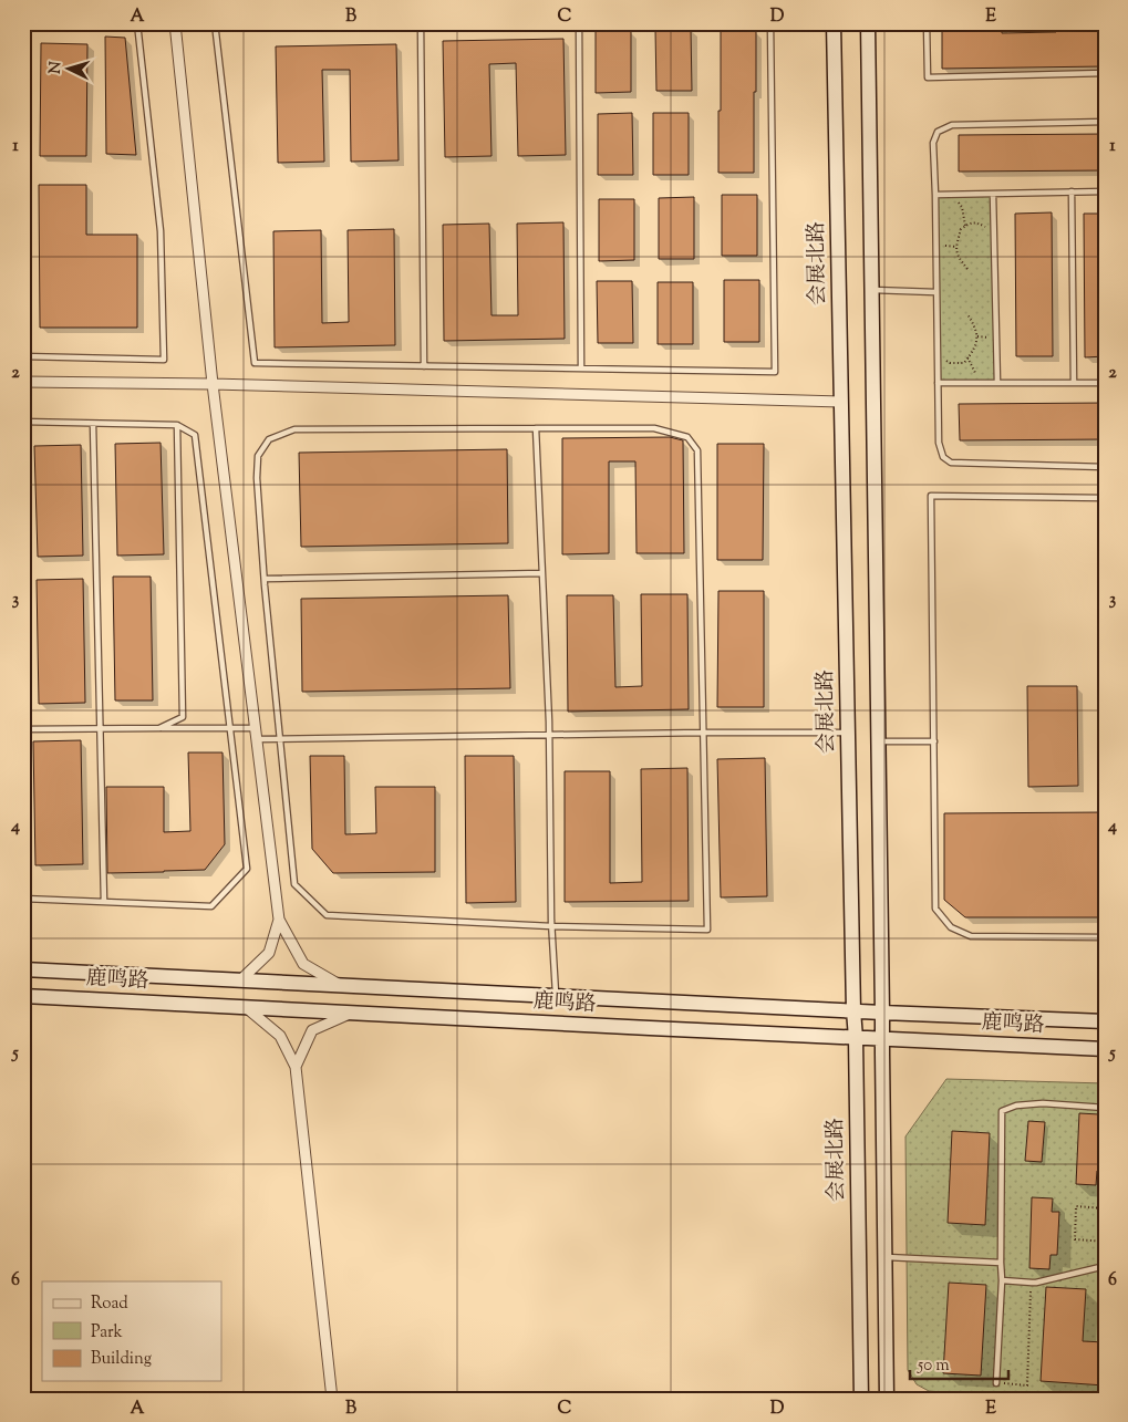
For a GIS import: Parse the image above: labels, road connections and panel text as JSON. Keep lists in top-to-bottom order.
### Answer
{
  "streets": {
    "main road": ["会展北路", "鹿鸣路"]
  },
  "crossings": [
    ["会展北路", "鹿鸣路"]
  ],
  "legend": ["Road", "Park", "Building"],
  "scale_bar": "50 m",
  "north": "left",
  "grid": {
    "columns": [
      "A",
      "B",
      "C",
      "D",
      "E"
    ],
    "rows": [
      "1",
      "2",
      "3",
      "4",
      "5",
      "6"
    ]
  }
}
